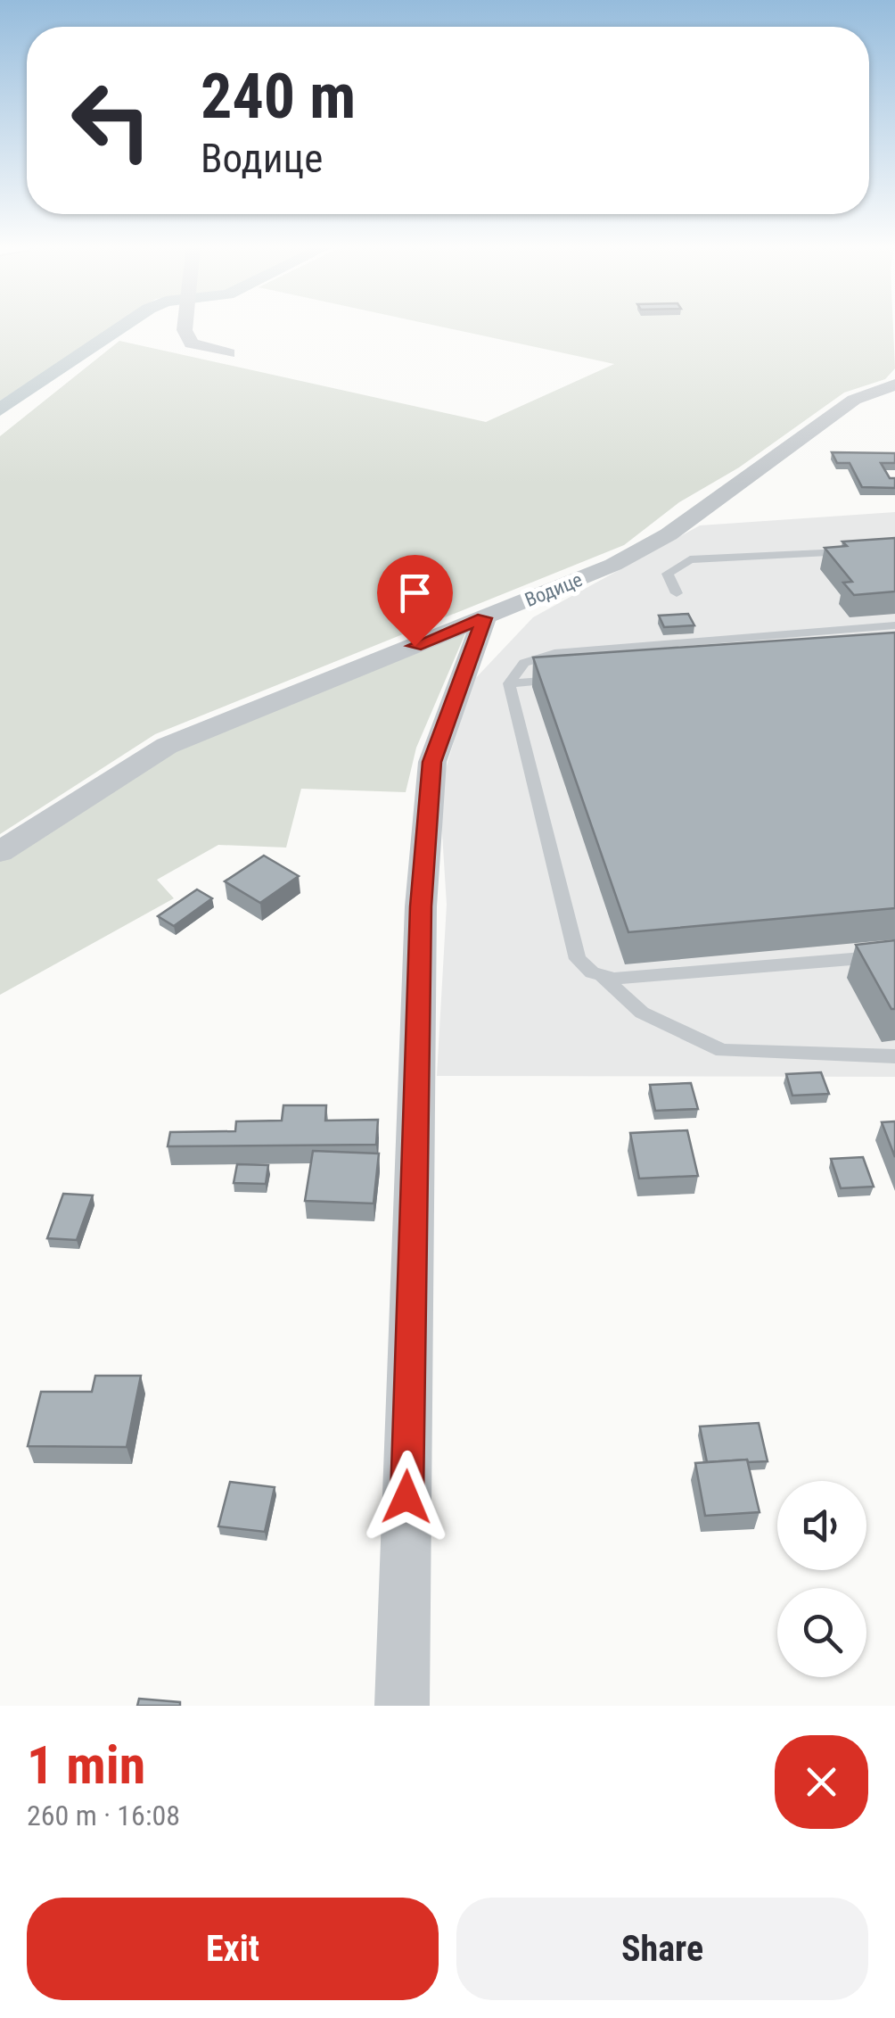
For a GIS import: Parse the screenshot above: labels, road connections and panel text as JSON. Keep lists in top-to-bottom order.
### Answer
{
  "streets": {
    "street": ["Водице"]
  },
  "page": {
    "turn": ["240 m", "Водице"],
    "heading": ["1 min", "260 m · 16:08"],
    "buttons": ["Exit", "Share"]
  }
}
